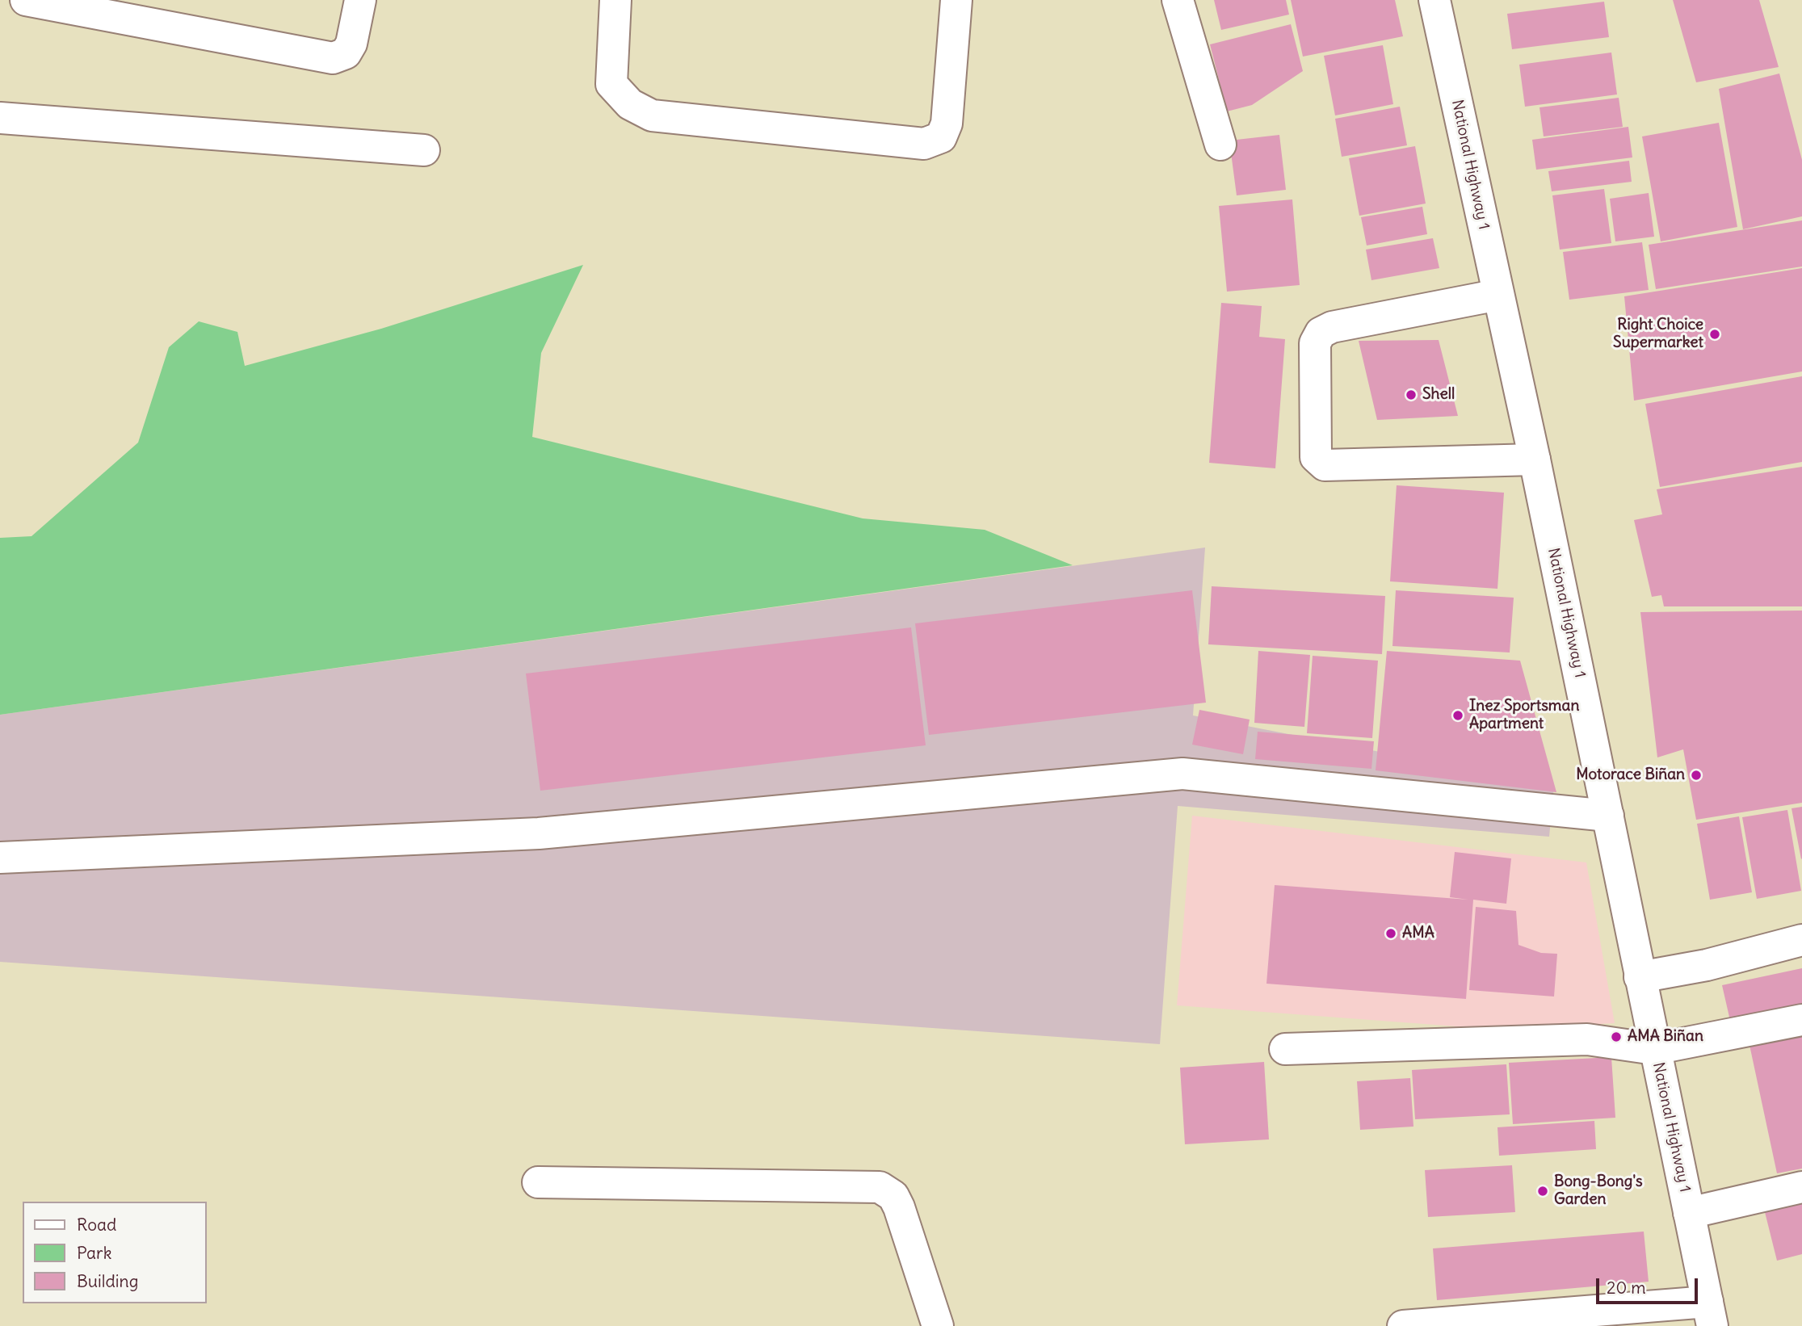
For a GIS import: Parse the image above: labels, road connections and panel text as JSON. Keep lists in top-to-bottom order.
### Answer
{
  "streets": {
    "main road": ["National Highway 1"]
  },
  "places": [
    "Right Choice Supermarket",
    "Shell",
    "Inez Sportsman Apartment",
    "Motorace Biñan",
    "AMA",
    "AMA Biñan",
    "Bong-Bong's Garden"
  ],
  "legend": ["Road", "Park", "Building"],
  "scale_bar": "20 m"
}
